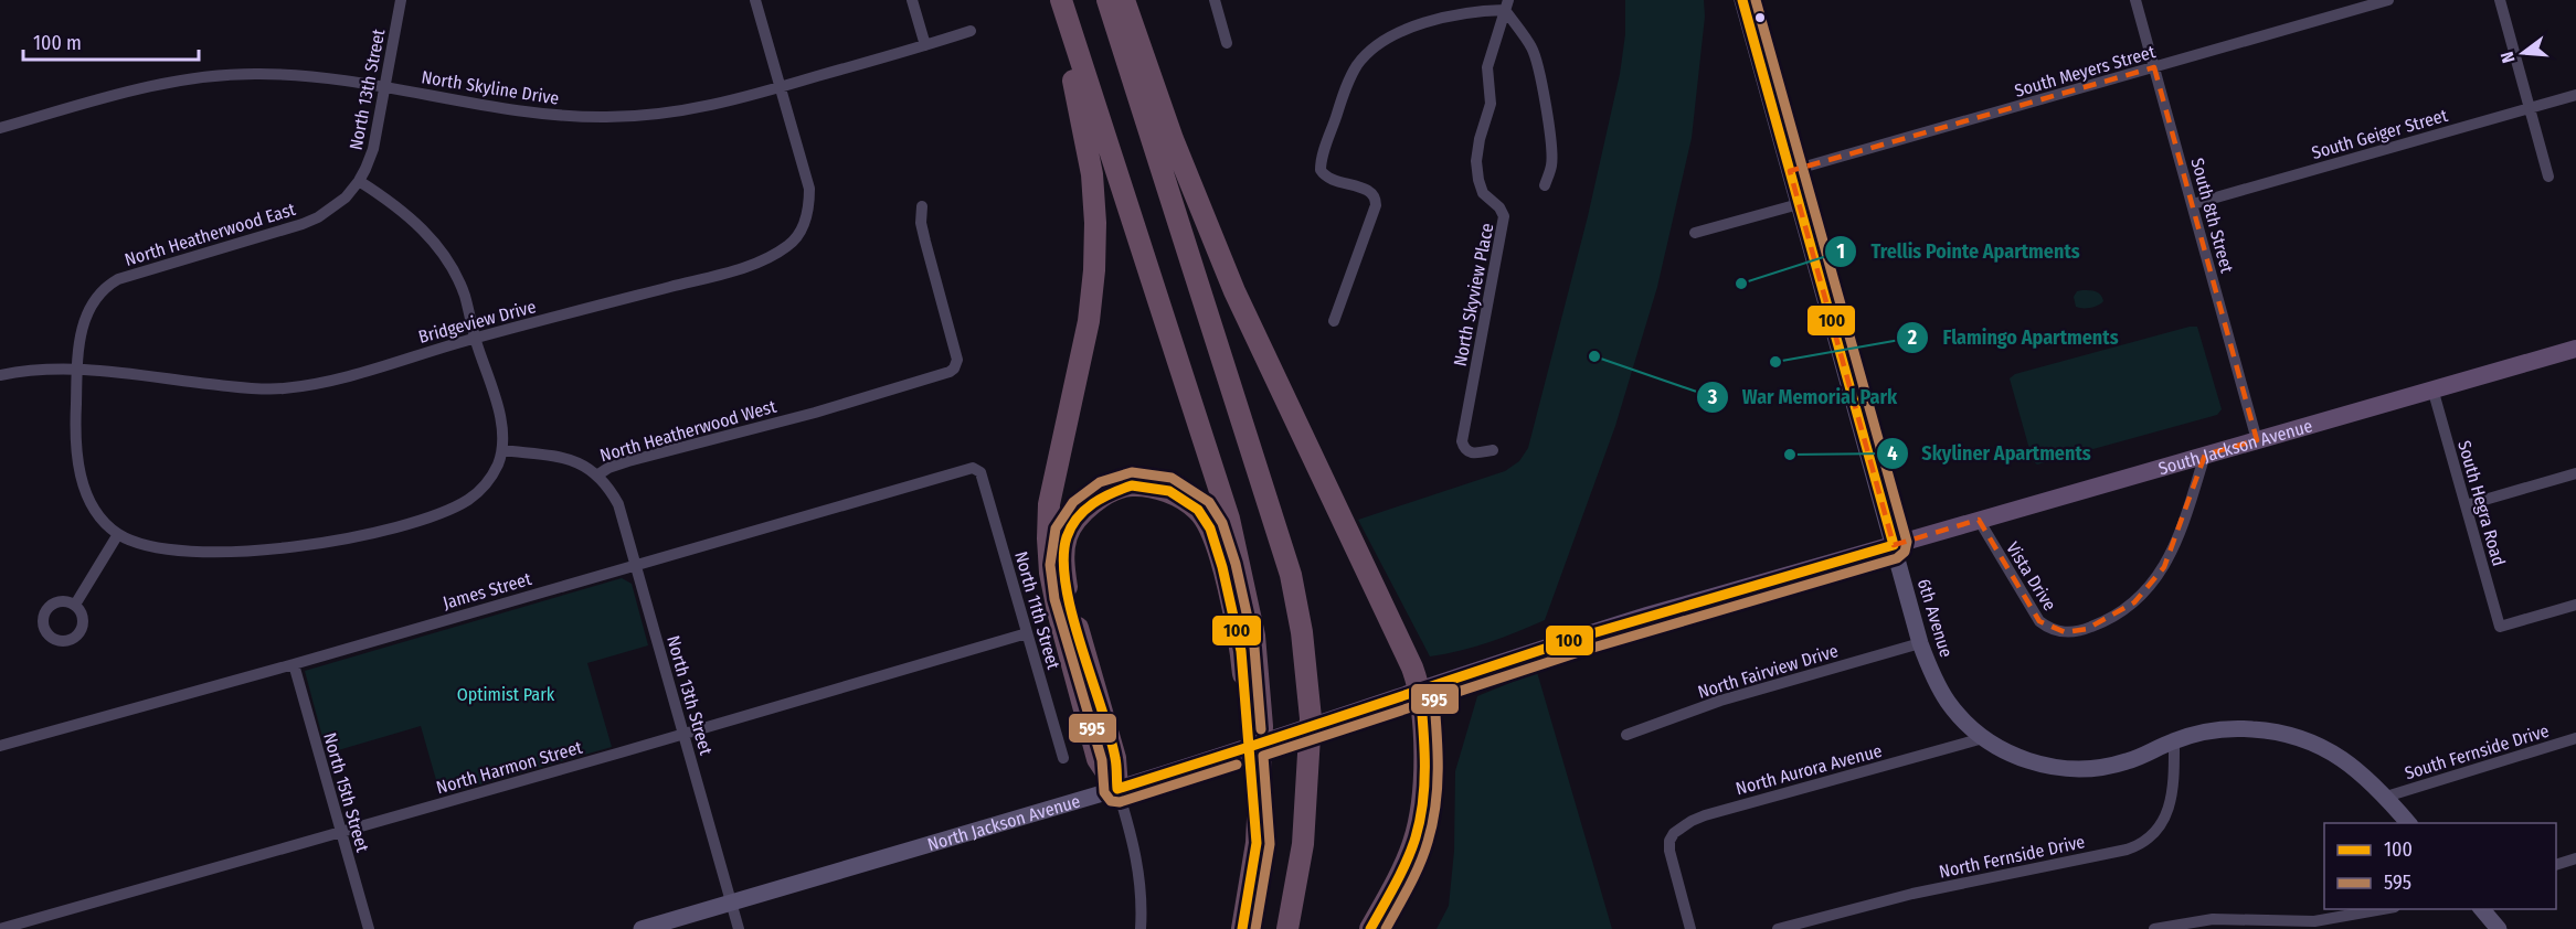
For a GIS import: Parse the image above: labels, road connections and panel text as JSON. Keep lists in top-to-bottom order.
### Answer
{
  "streets": {
    "main road": ["South Jackson Avenue", "6th Avenue", "North Jackson Avenue"],
    "street": [
      "South Meyers Street",
      "North Skyline Drive",
      "North 13th Street",
      "South Geiger Street",
      "South 8th Street",
      "North Heatherwood East",
      "North Skyview Place",
      "Bridgeview Drive",
      "North Heatherwood West",
      "South Hegra Road",
      "Vista Drive",
      "James Street",
      "North 11th Street",
      "North Fairview Drive",
      "South Fernside Drive",
      "North Harmon Street",
      "North Aurora Avenue",
      "North 15th Street",
      "North Fernside Drive"
    ]
  },
  "crossings": [
    ["South Meyers Street", "South 8th Street"],
    ["South Meyers Street", "6th Avenue"],
    ["North Skyline Drive", "North 13th Street"],
    ["North Skyline Drive", "Bridgeview Drive"],
    ["North 13th Street", "North Heatherwood East"],
    ["North 13th Street", "North Heatherwood West"],
    ["North 13th Street", "James Street"],
    ["North 13th Street", "North Harmon Street"],
    ["North 13th Street", "North Jackson Avenue"],
    ["South Geiger Street", "South 8th Street"],
    ["South 8th Street", "South Jackson Avenue"],
    ["North Heatherwood East", "Bridgeview Drive"],
    ["South Jackson Avenue", "South Hegra Road"],
    ["South Jackson Avenue", "Vista Drive"],
    ["South Jackson Avenue", "6th Avenue"],
    ["South Jackson Avenue", "North Jackson Avenue"],
    ["James Street", "North 11th Street"],
    ["James Street", "North 15th Street"],
    ["North 11th Street", "North Harmon Street"],
    ["6th Avenue", "North Fairview Drive"],
    ["6th Avenue", "South Fernside Drive"],
    ["6th Avenue", "North Aurora Avenue"],
    ["6th Avenue", "North Jackson Avenue"],
    ["6th Avenue", "North Fernside Drive"],
    ["North Harmon Street", "North 15th Street"]
  ],
  "parks": ["Optimist Park"],
  "places": [
    "Trellis Pointe Apartments",
    "War Memorial Park",
    "Flamingo Apartments",
    "Skyliner Apartments"
  ],
  "lines": ["transit line 100", "transit line 595"],
  "legend": ["100", "595"],
  "scale_bar": "100 m",
  "north": "left"
}
